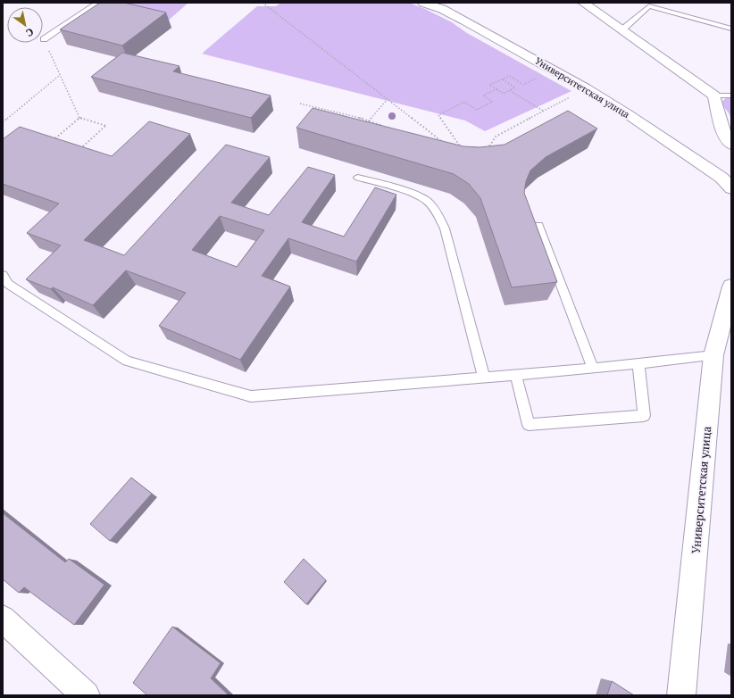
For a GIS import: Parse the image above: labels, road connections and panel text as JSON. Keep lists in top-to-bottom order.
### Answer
{
  "streets": {
    "street": ["Университетская улица"]
  },
  "north": "bottom right"
}
